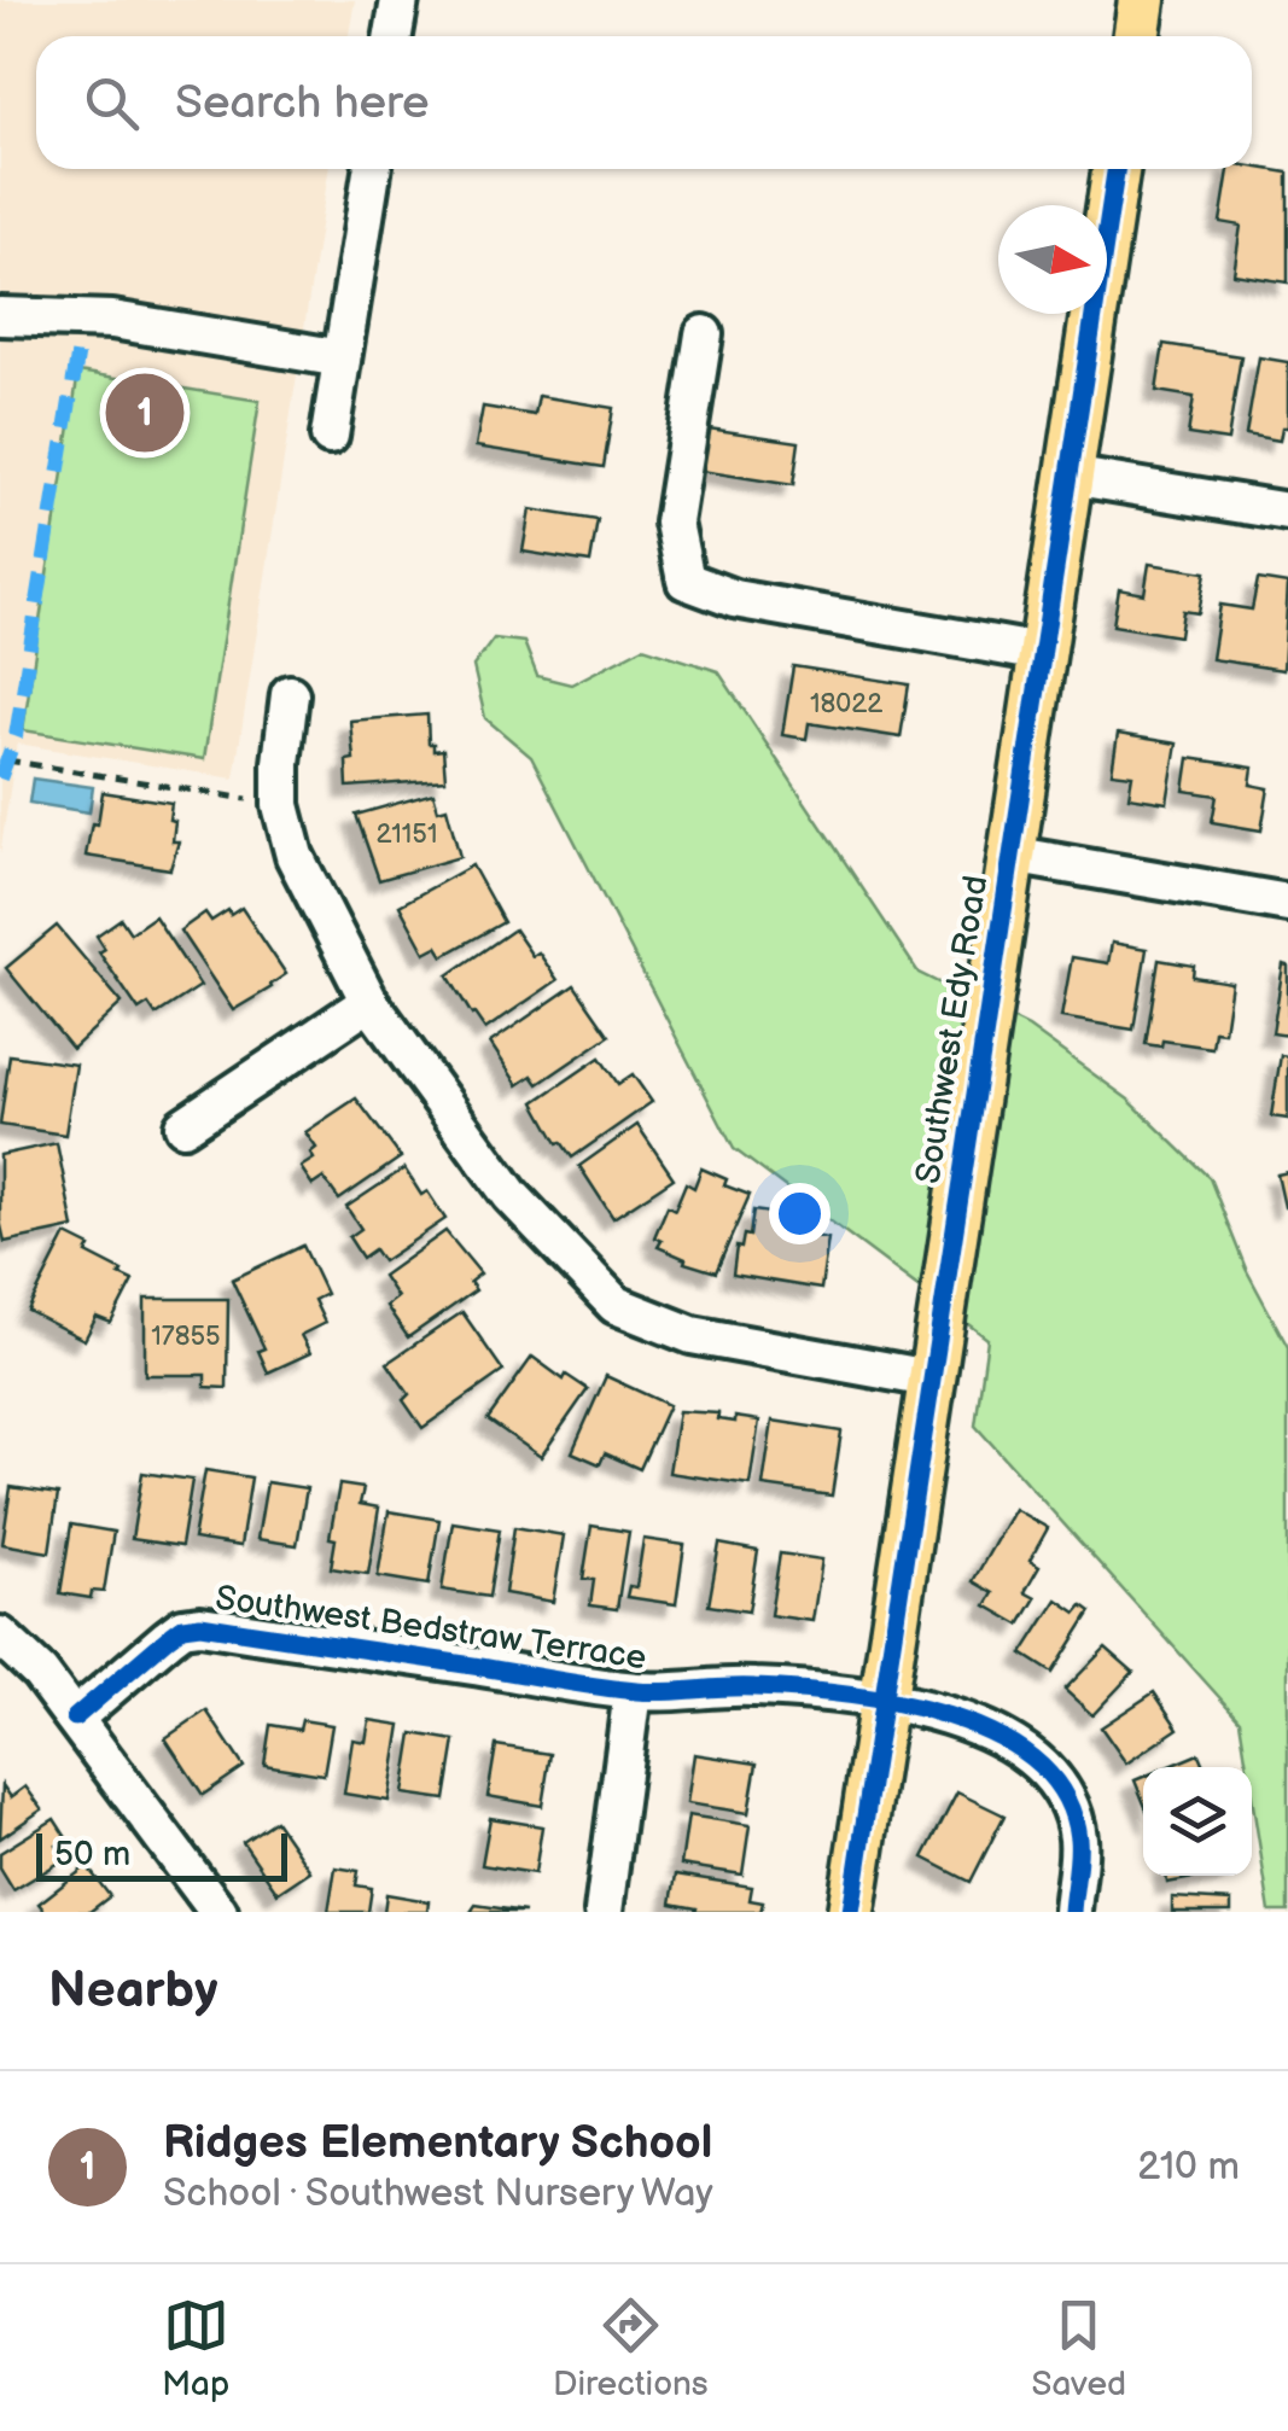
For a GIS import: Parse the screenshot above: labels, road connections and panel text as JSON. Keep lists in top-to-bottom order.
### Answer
{
  "streets": {
    "main road": ["Southwest Edy Road"],
    "street": ["Southwest Bedstraw Terrace"]
  },
  "crossings": [
    ["Southwest Edy Road", "Southwest Bedstraw Terrace"]
  ],
  "house_numbers": ["18022", "21151", "17855"],
  "scale_bar": "50 m",
  "north": "right",
  "page": {
    "search": "Search here",
    "pins": "1",
    "scale": "50 m",
    "heading": "Nearby",
    "list": [
      {
        "mark": "1",
        "name": "Ridges Elementary School",
        "note": "School · Southwest Nursery Way",
        "value": "210 m"
      }
    ],
    "nav": ["Map", "Directions", "Saved"]
  }
}
